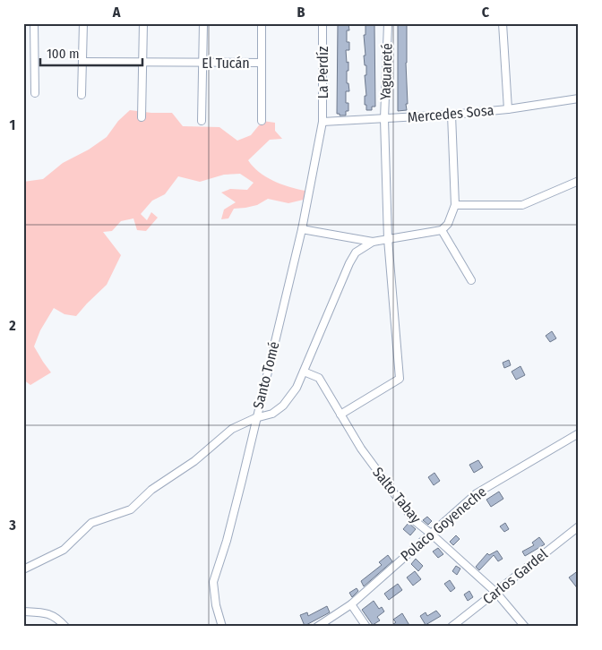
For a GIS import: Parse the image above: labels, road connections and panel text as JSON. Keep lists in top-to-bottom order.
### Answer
{
  "streets": {
    "street": [
      "El Tucán",
      "Yaguareté",
      "La Perdíz",
      "Mercedes Sosa",
      "Santo Tomé",
      "Salto Tabay",
      "Polaco Goyeneche",
      "Carlos Gardel"
    ]
  },
  "crossings": [
    ["Yaguareté", "Mercedes Sosa"],
    ["Yaguareté", "Salto Tabay"],
    ["La Perdíz", "Mercedes Sosa"],
    ["La Perdíz", "Santo Tomé"],
    ["Mercedes Sosa", "Santo Tomé"],
    ["Salto Tabay", "Polaco Goyeneche"],
    ["Salto Tabay", "Carlos Gardel"]
  ],
  "scale_bar": "100 m",
  "grid": {
    "columns": ["A", "B", "C"],
    "rows": ["1", "2", "3"]
  }
}
